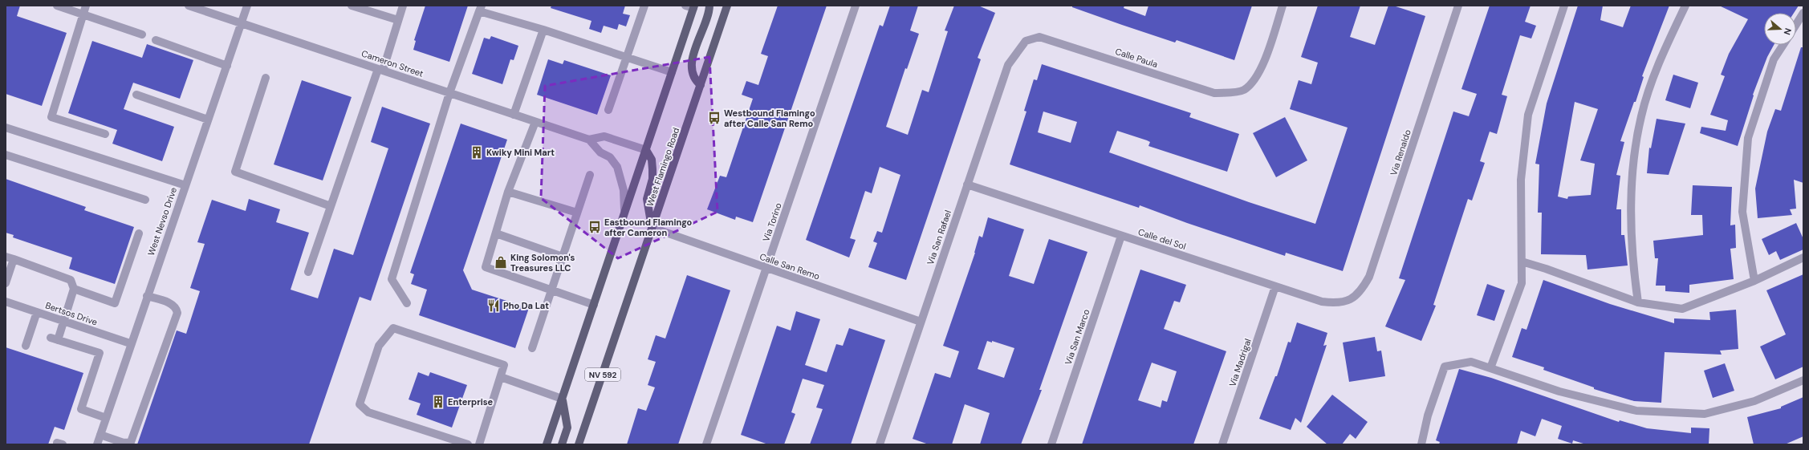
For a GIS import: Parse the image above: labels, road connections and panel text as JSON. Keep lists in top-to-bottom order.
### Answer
{
  "streets": {
    "main road": ["West Flamingo Road", "NV 592"],
    "street": [
      "Calle Paula",
      "Cameron Street",
      "Via Renaldo",
      "West Nevso Drive",
      "Via Torino",
      "Via San Rafael",
      "Calle del Sol",
      "Calle San Remo",
      "Bertsos Drive",
      "Via San Marco",
      "Via Madrigal"
    ]
  },
  "crossings": [
    ["Calle Paula", "Via San Rafael"],
    ["Cameron Street", "West Nevso Drive"],
    ["Cameron Street", "NV 592"],
    ["Via Renaldo", "Calle del Sol"],
    ["West Flamingo Road", "Calle San Remo"],
    ["West Nevso Drive", "Bertsos Drive"],
    ["Via Torino", "Calle San Remo"],
    ["Via San Rafael", "Calle del Sol"],
    ["Via San Rafael", "Calle San Remo"],
    ["Calle del Sol", "Via San Marco"],
    ["Calle del Sol", "Via Madrigal"]
  ],
  "places": {
    "bus stop": ["Westbound Flamingo after Calle San Remo", "Eastbound Flamingo after Cameron"],
    "building": ["Kwiky Mini Mart", "Enterprise"],
    "shop": ["King Solomon's Treasures LLC"],
    "restaurant": ["Pho Da Lat"]
  },
  "north": "right"
}
